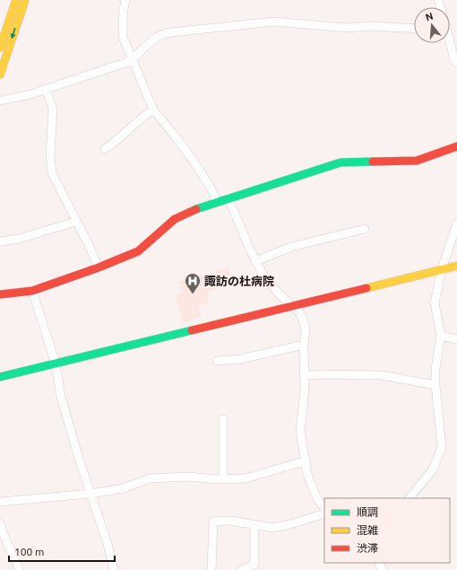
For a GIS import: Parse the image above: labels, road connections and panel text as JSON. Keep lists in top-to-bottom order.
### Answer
{
  "places": {
    "hospital": ["諏訪の杜病院"]
  },
  "legend": ["順調", "混雑", "渋滞"],
  "scale_bar": "100 m",
  "north": "top"
}
